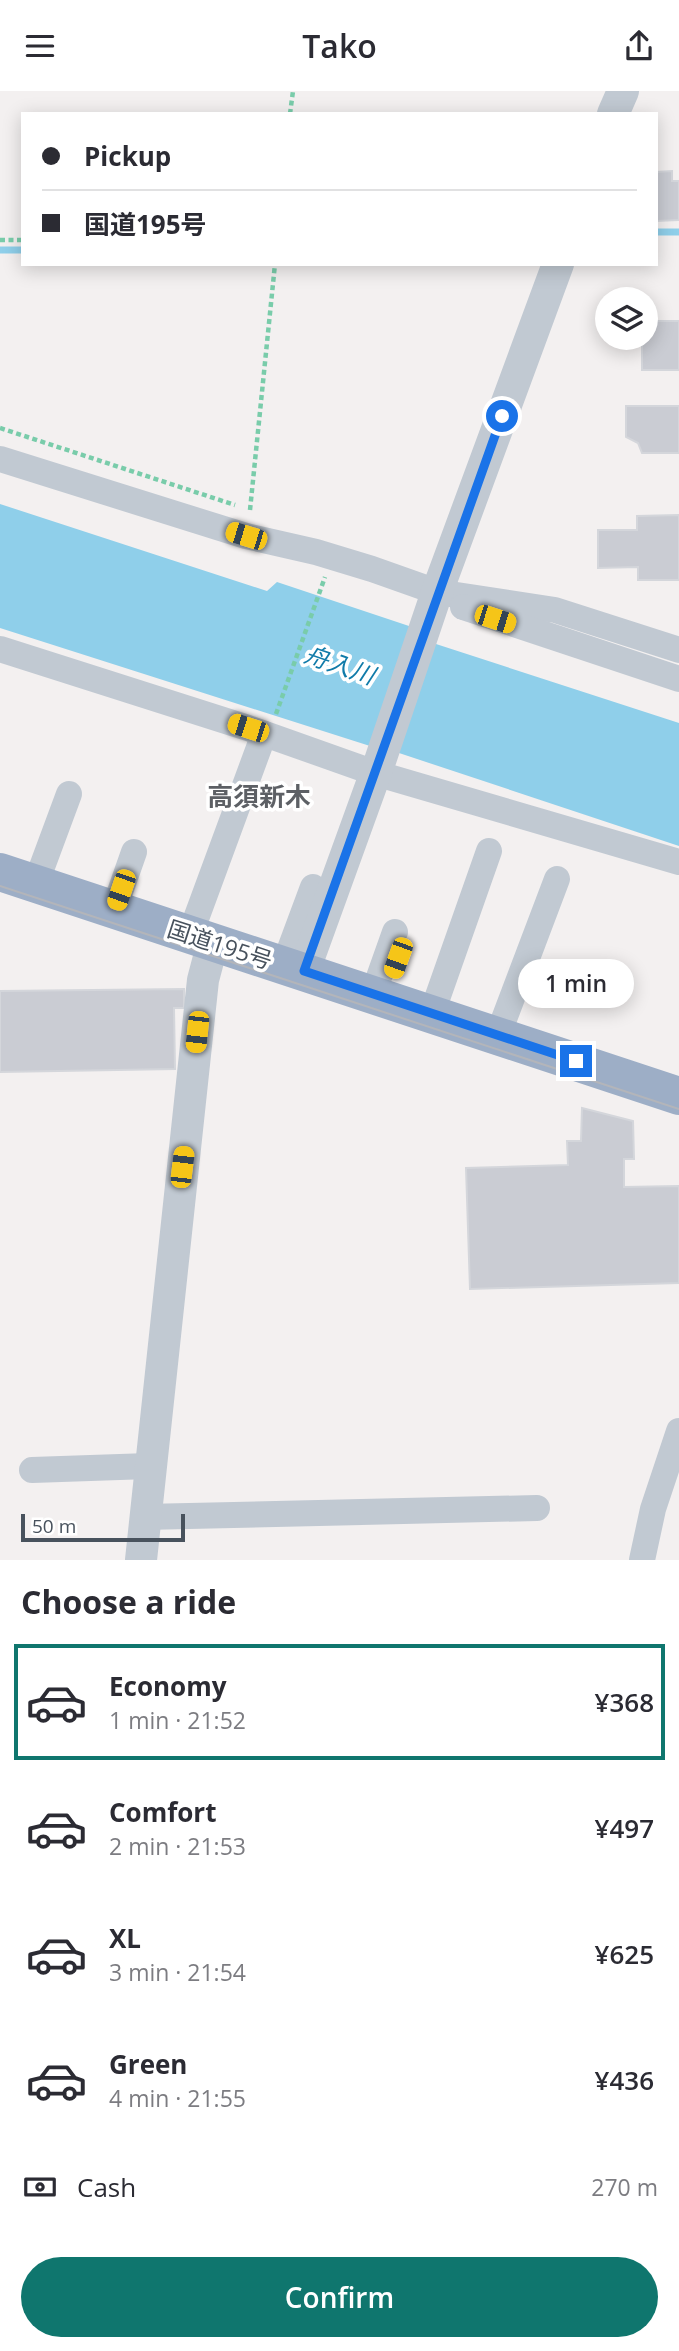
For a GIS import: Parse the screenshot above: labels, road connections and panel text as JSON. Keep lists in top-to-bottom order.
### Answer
{
  "streets": {
    "highway": ["国道195号"]
  },
  "districts": ["高須新木"],
  "water": ["舟入川"],
  "scale_bar": "50 m",
  "page": {
    "header": "Tako",
    "banner": ["Pickup", "国道195号"],
    "bubble": "1 min",
    "scale": "50 m",
    "heading": "Choose a ride",
    "list": [
      {
        "name": "Economy",
        "note": "1 min · 21:52",
        "value": "¥368"
      },
      {
        "name": "Comfort",
        "note": "2 min · 21:53",
        "value": "¥497"
      },
      {
        "name": "XL",
        "note": "3 min · 21:54",
        "value": "¥625"
      },
      {
        "name": "Green",
        "note": "4 min · 21:55",
        "value": "¥436"
      }
    ],
    "pay": ["Cash", "270 m"],
    "buttons": "Confirm"
  }
}
